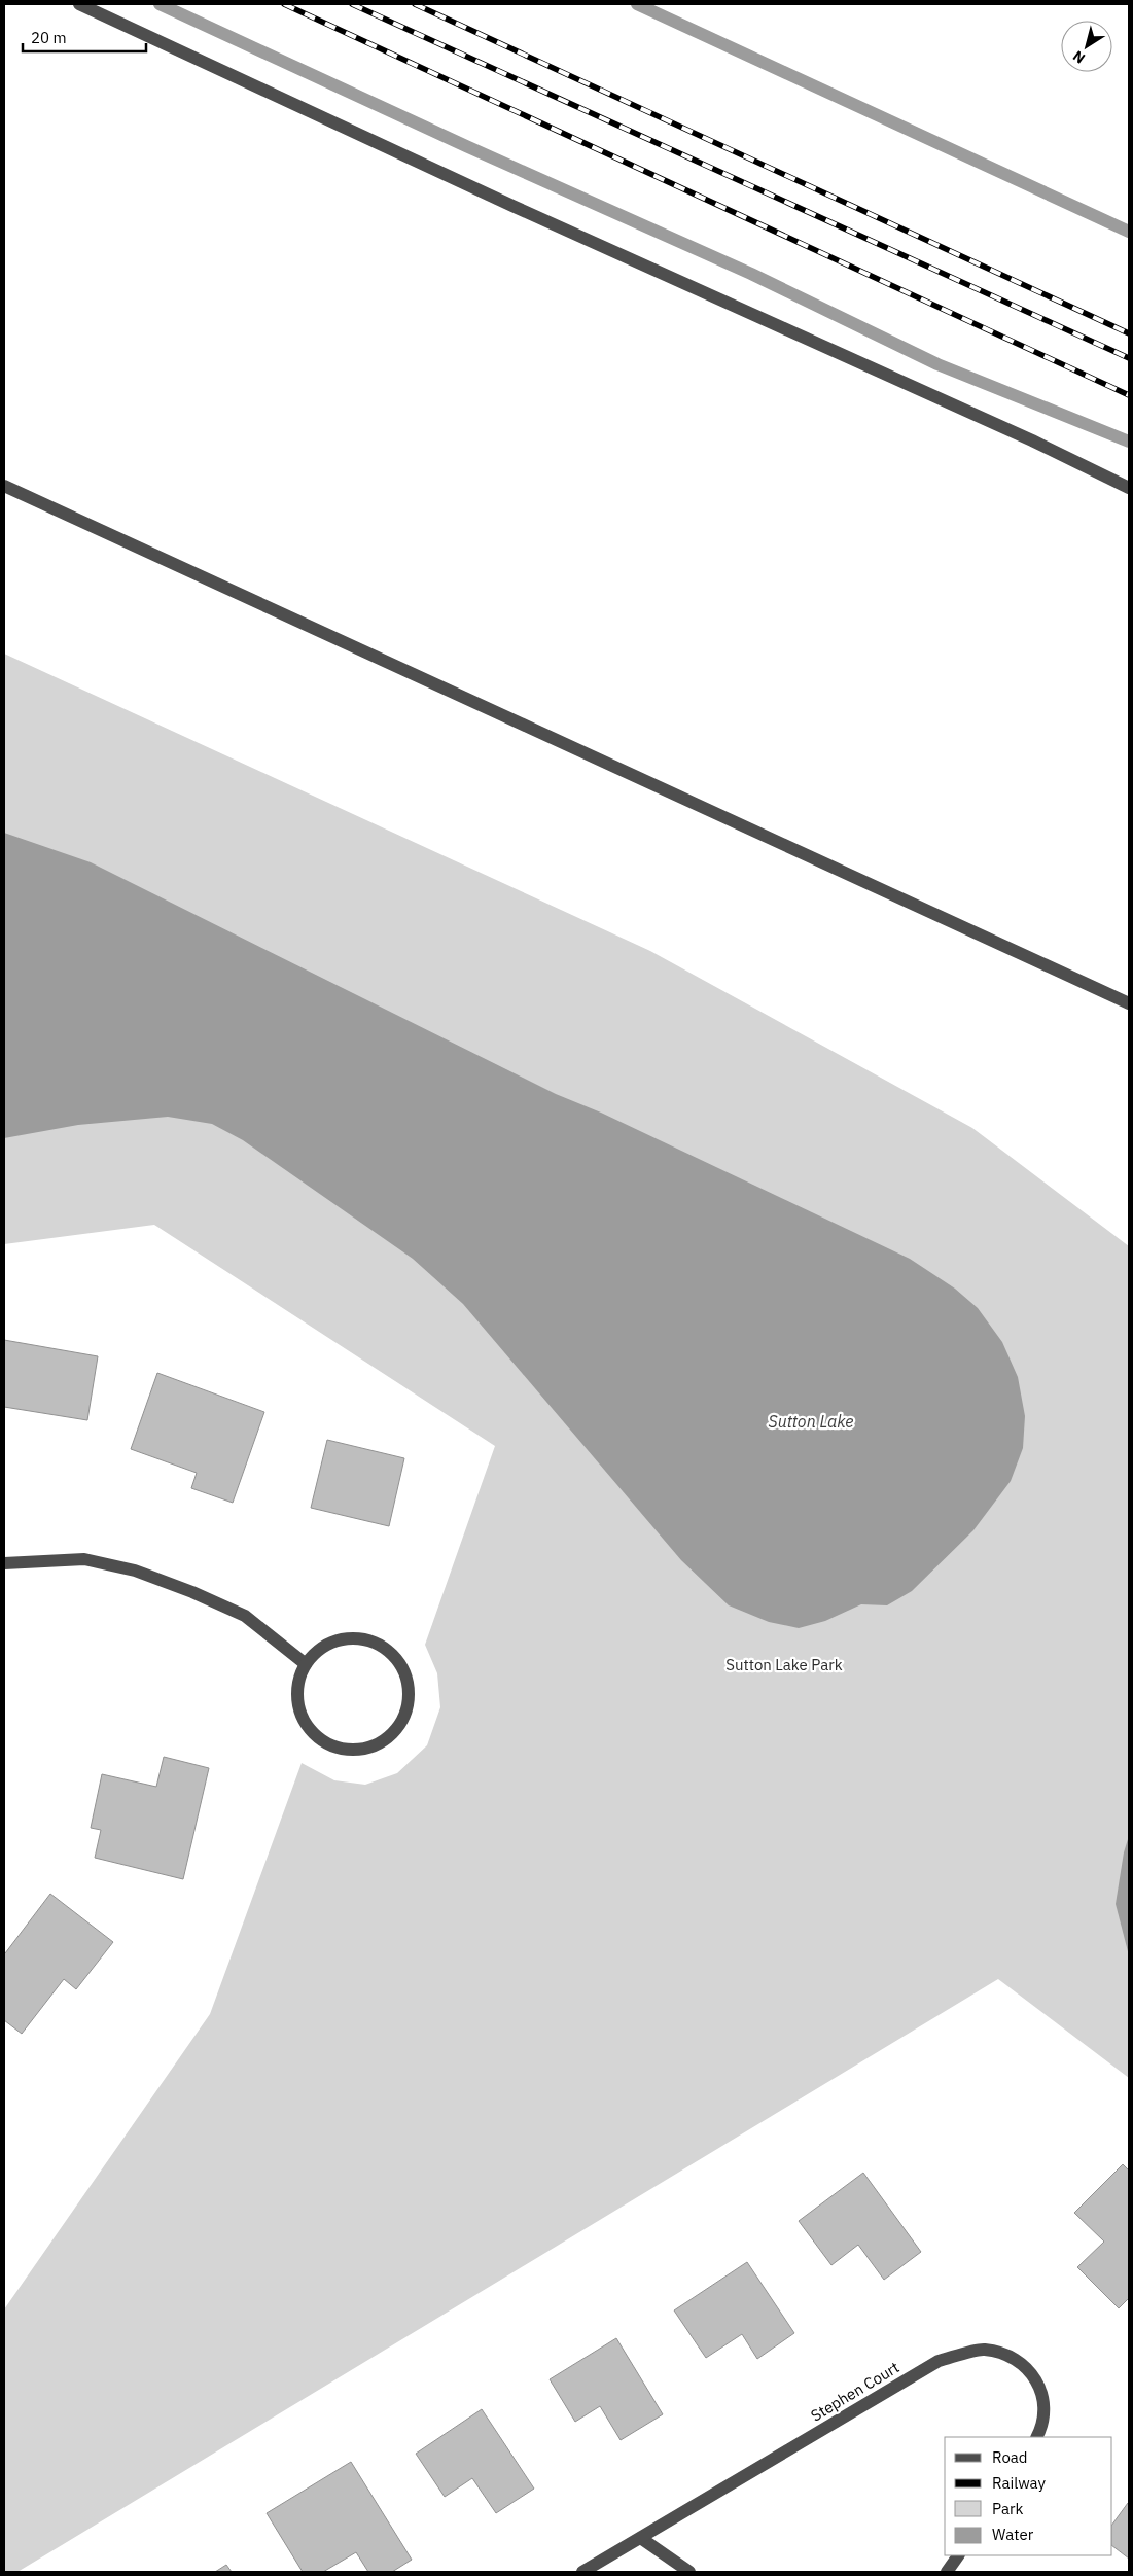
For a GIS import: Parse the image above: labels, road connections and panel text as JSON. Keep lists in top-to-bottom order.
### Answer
{
  "streets": {
    "street": ["Stephen Court"]
  },
  "water": ["Sutton Lake"],
  "parks": ["Sutton Lake Park"],
  "legend": [
    "Road",
    "Railway",
    "Park",
    "Water"
  ],
  "scale_bar": "20 m",
  "north": "bottom left"
}
